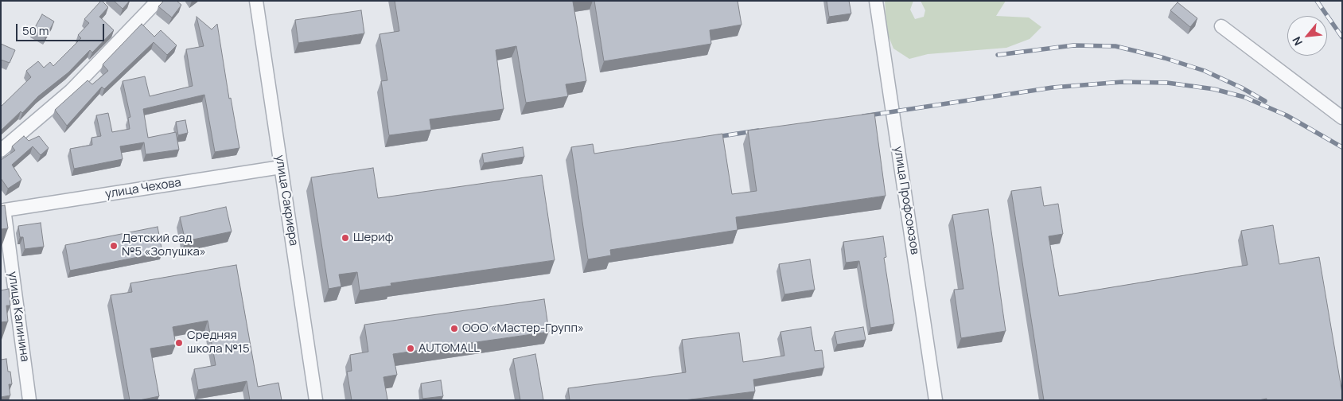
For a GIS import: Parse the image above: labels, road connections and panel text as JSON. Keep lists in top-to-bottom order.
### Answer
{
  "streets": {
    "street": [
      "улица Чехова",
      "улица Сакриера",
      "улица Профсоюзов",
      "улица Калинина"
    ]
  },
  "crossings": [
    ["улица Чехова", "улица Сакриера"],
    ["улица Чехова", "улица Калинина"]
  ],
  "places": [
    "Шериф",
    "Детский сад №5 «Золушка»",
    "ООО «Мастер-Групп»",
    "Средняя школа №15",
    "AUTOMALL"
  ],
  "scale_bar": "50 m",
  "north": "bottom left"
}
